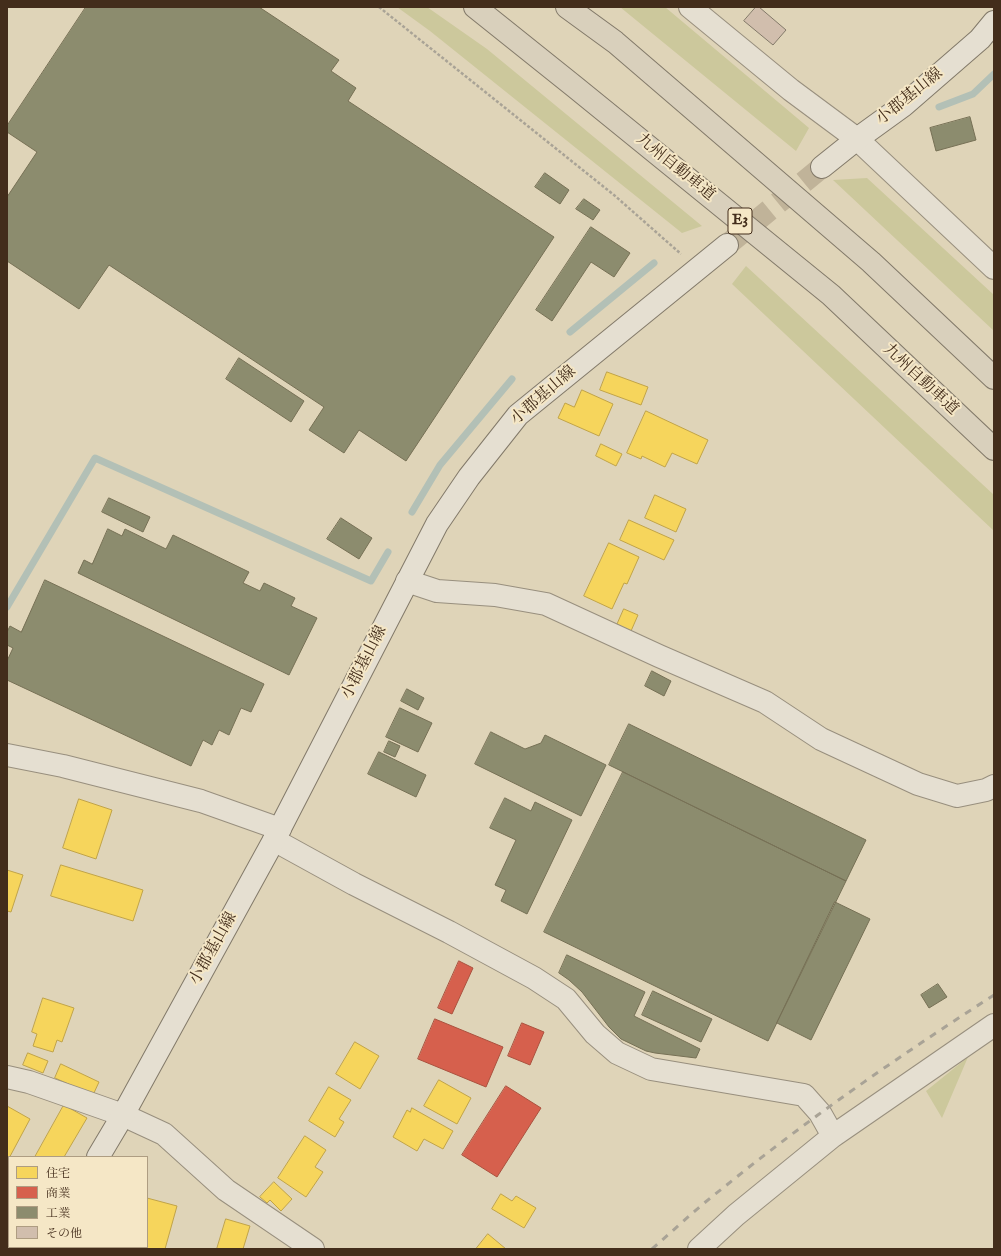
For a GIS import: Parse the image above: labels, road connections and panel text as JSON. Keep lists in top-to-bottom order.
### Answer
{
  "streets": {
    "highway": ["九州自動車道", "E3"],
    "street": ["小郡基山線"]
  },
  "legend": [
    "住宅",
    "商業",
    "工業",
    "その他"
  ]
}
